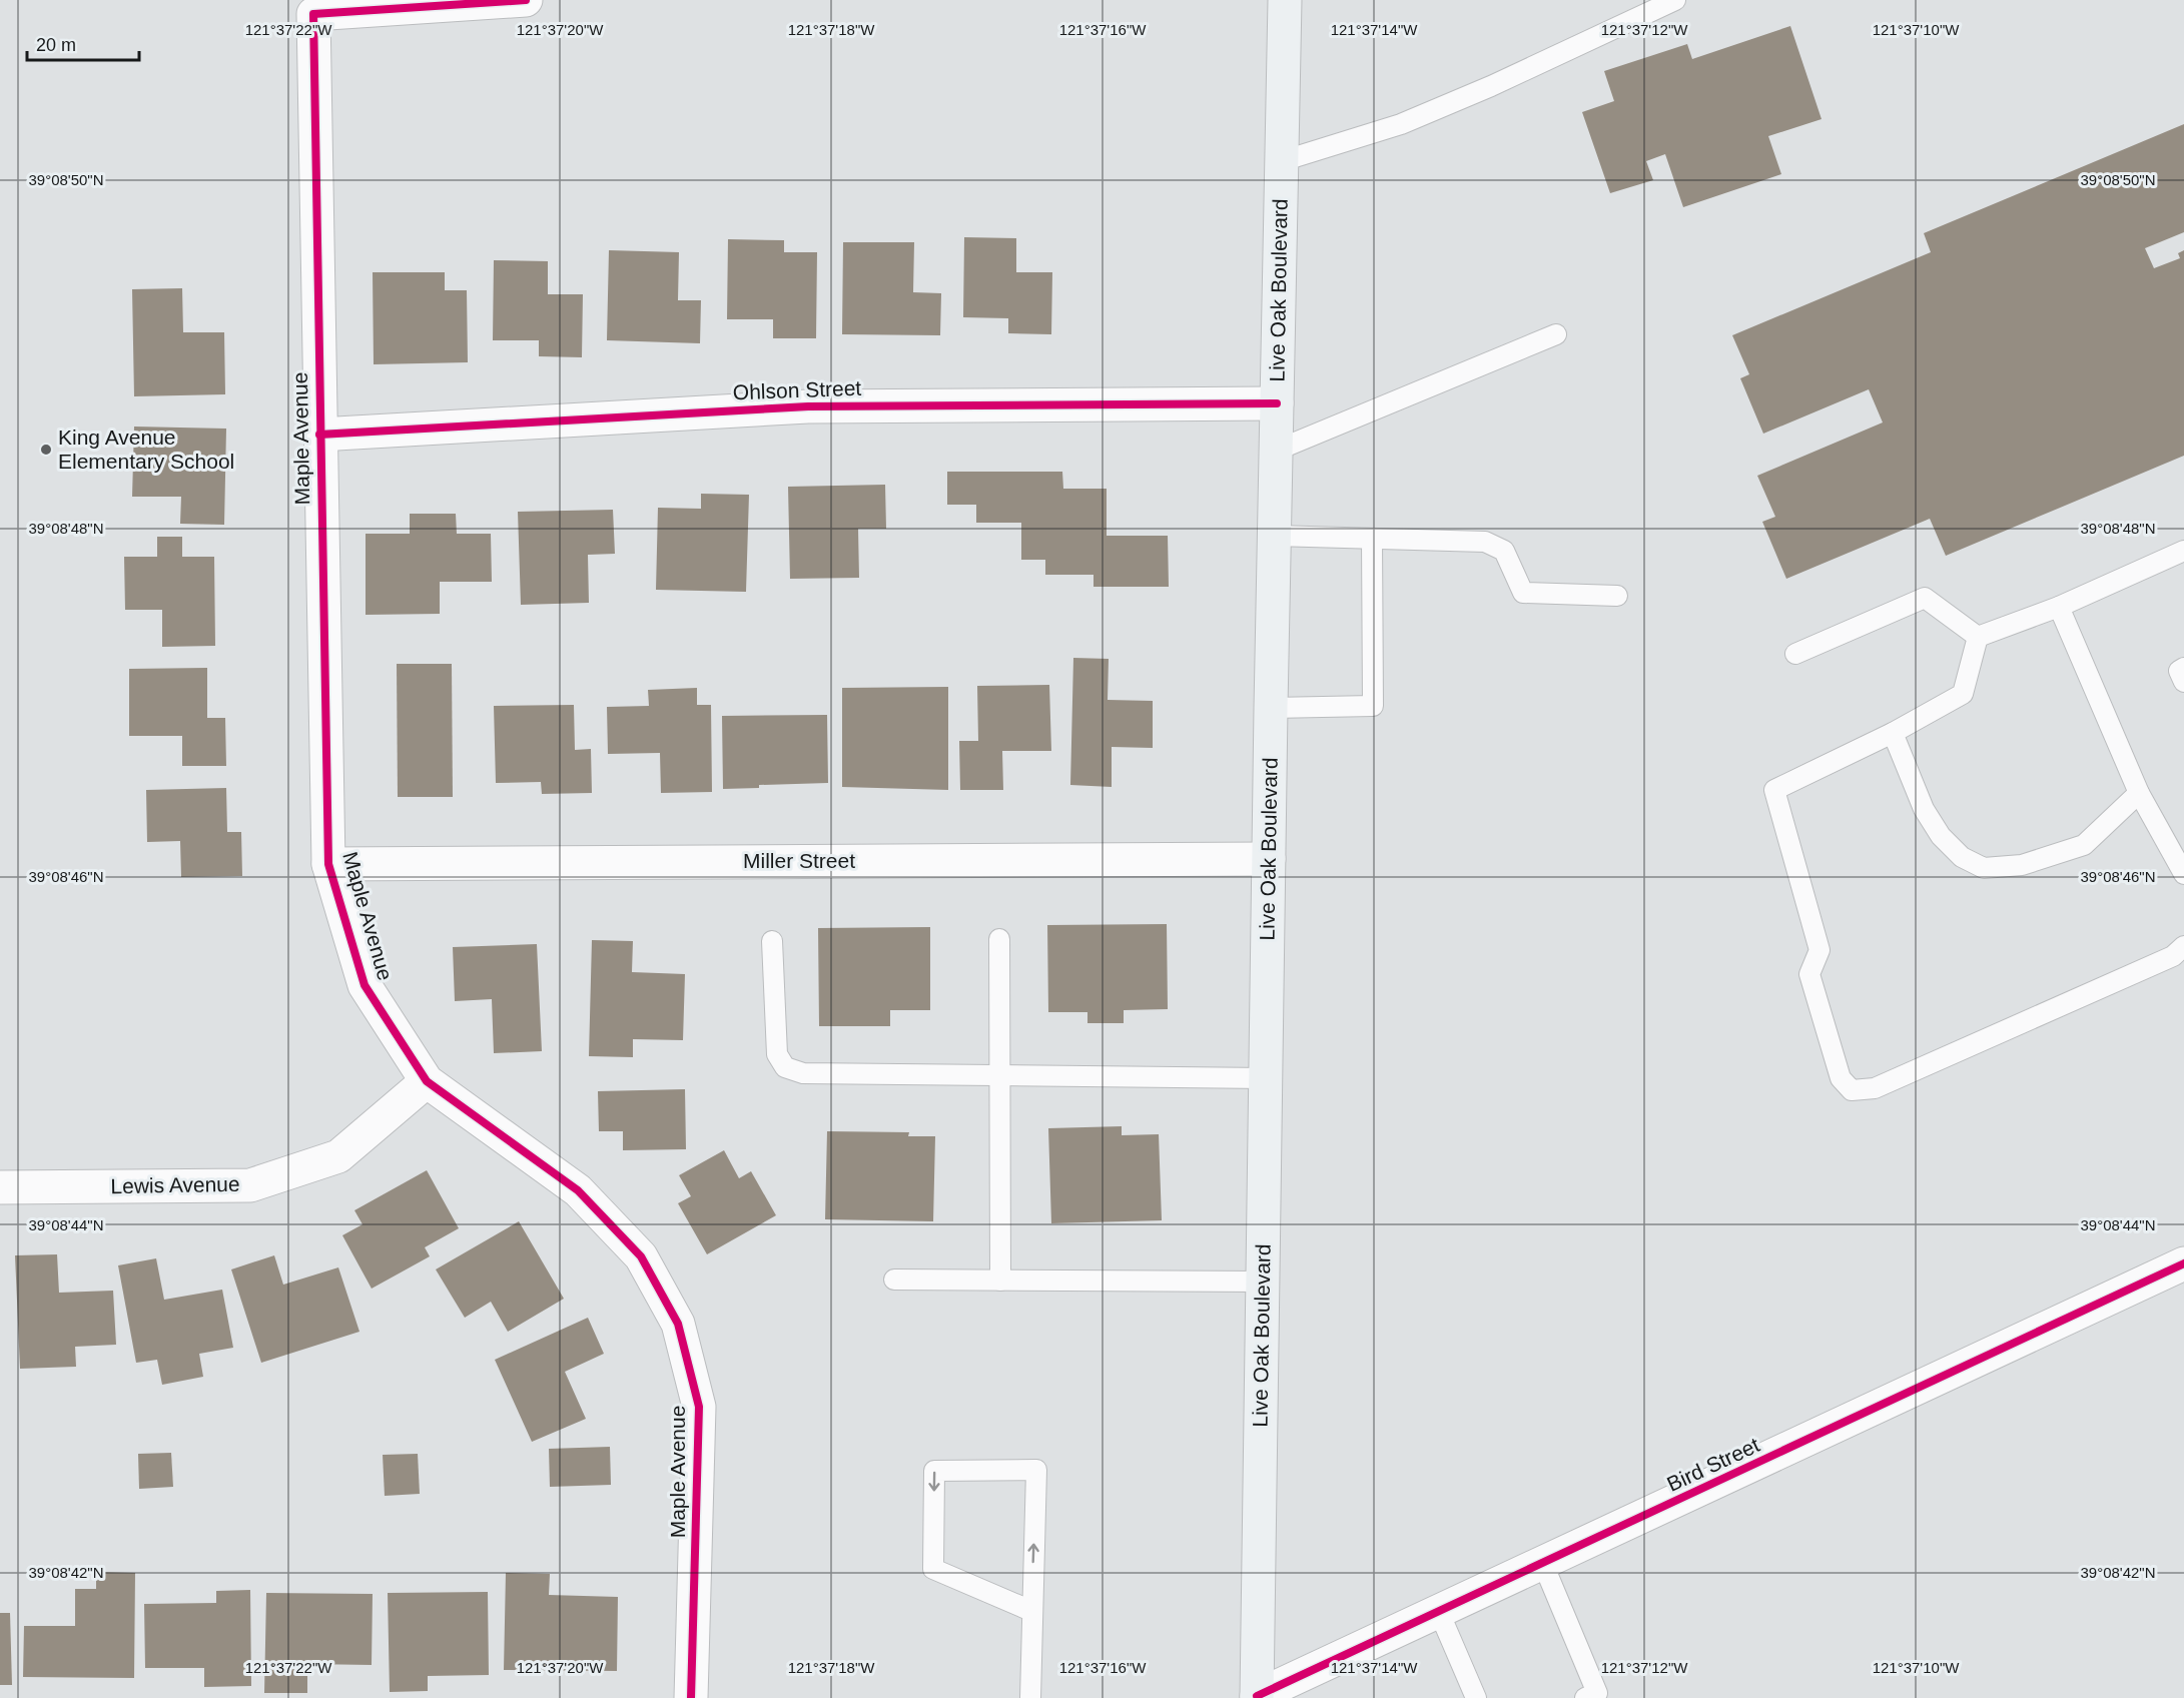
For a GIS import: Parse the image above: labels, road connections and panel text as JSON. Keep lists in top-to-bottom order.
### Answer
{
  "streets": {
    "main road": ["Live Oak Boulevard"],
    "street": [
      "Ohlson Street",
      "Maple Avenue",
      "Miller Street",
      "Lewis Avenue",
      "Bird Street"
    ]
  },
  "crossings": [
    ["Live Oak Boulevard", "Ohlson Street"],
    ["Live Oak Boulevard", "Miller Street"],
    ["Live Oak Boulevard", "Bird Street"],
    ["Ohlson Street", "Maple Avenue"],
    ["Maple Avenue", "Miller Street"],
    ["Maple Avenue", "Lewis Avenue"]
  ],
  "places": ["King Avenue Elementary School"],
  "scale_bar": "20 m",
  "coordinates": [
    "121°37'22\"W",
    "121°37'20\"W",
    "121°37'18\"W",
    "121°37'16\"W",
    "121°37'14\"W",
    "121°37'12\"W",
    "121°37'10\"W",
    "39°08'50\"N",
    "39°08'48\"N",
    "39°08'46\"N",
    "39°08'44\"N",
    "39°08'42\"N"
  ]
}
